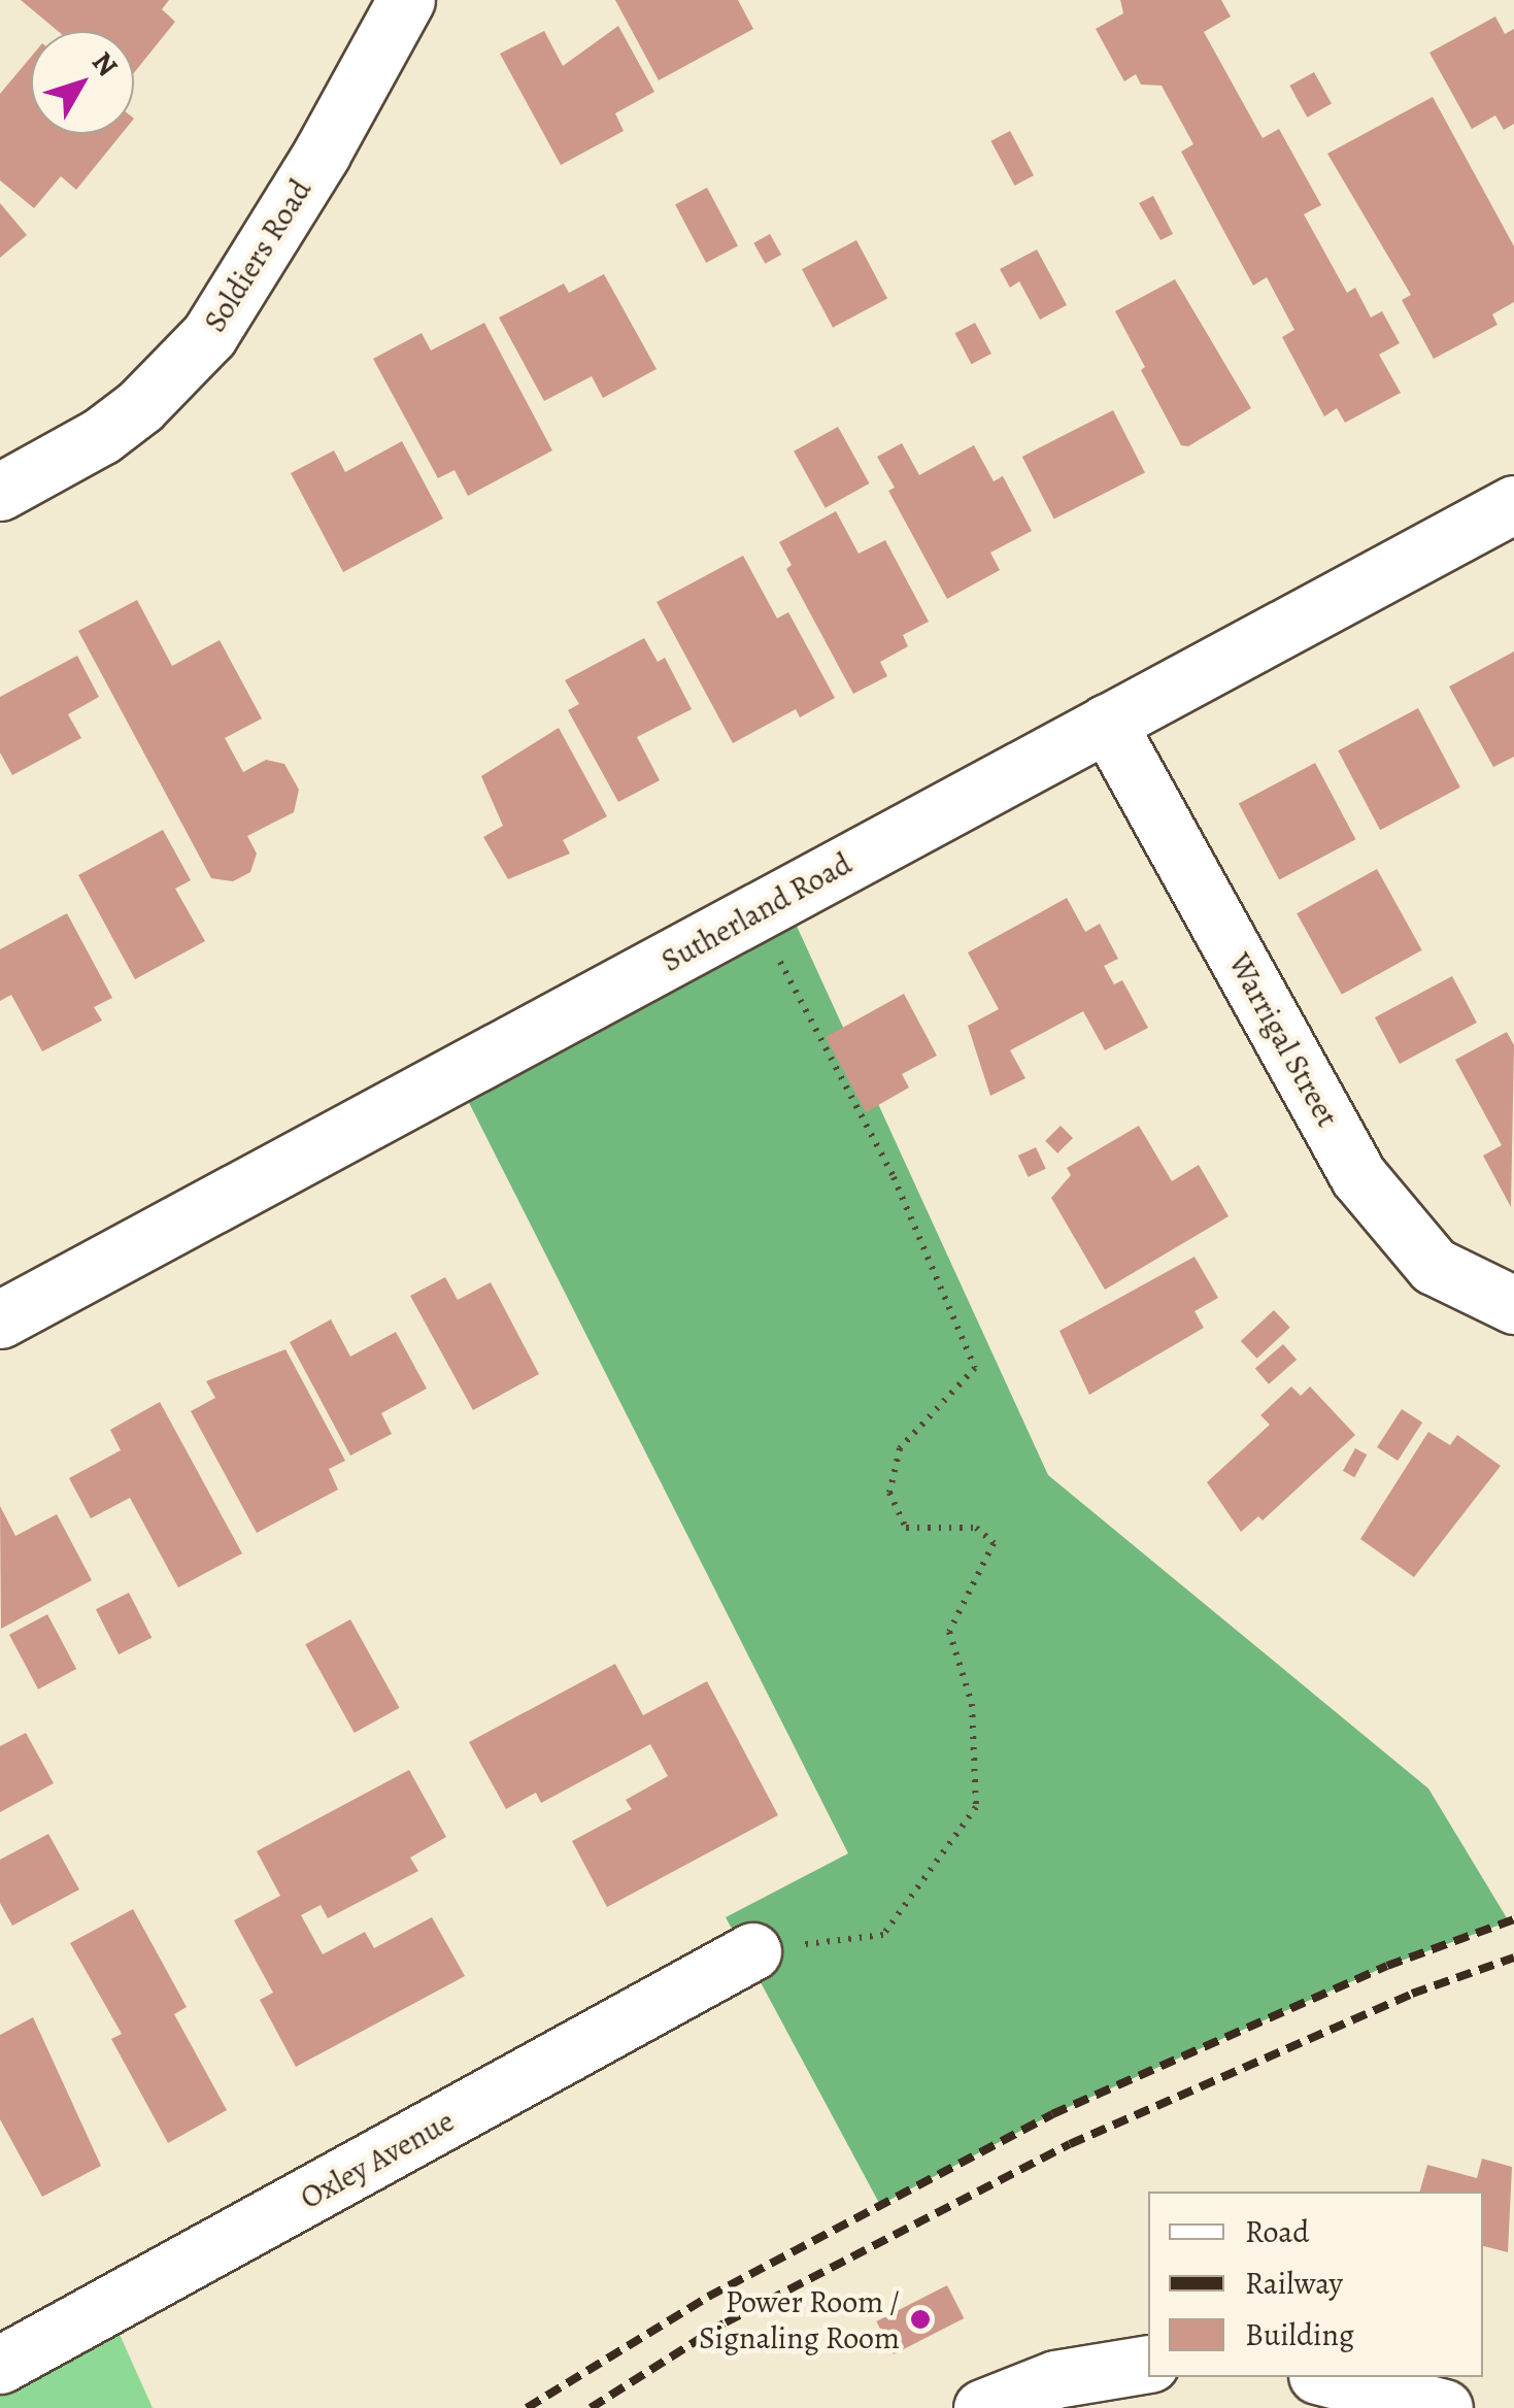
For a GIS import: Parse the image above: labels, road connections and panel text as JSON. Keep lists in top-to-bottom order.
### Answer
{
  "streets": {
    "street": [
      "Soldiers Road",
      "Sutherland Road",
      "Warrigal Street",
      "Oxley Avenue"
    ]
  },
  "crossings": [
    ["Sutherland Road", "Warrigal Street"]
  ],
  "places": ["Power Room / Signaling Room"],
  "legend": ["Road", "Railway", "Building"],
  "north": "top right"
}
